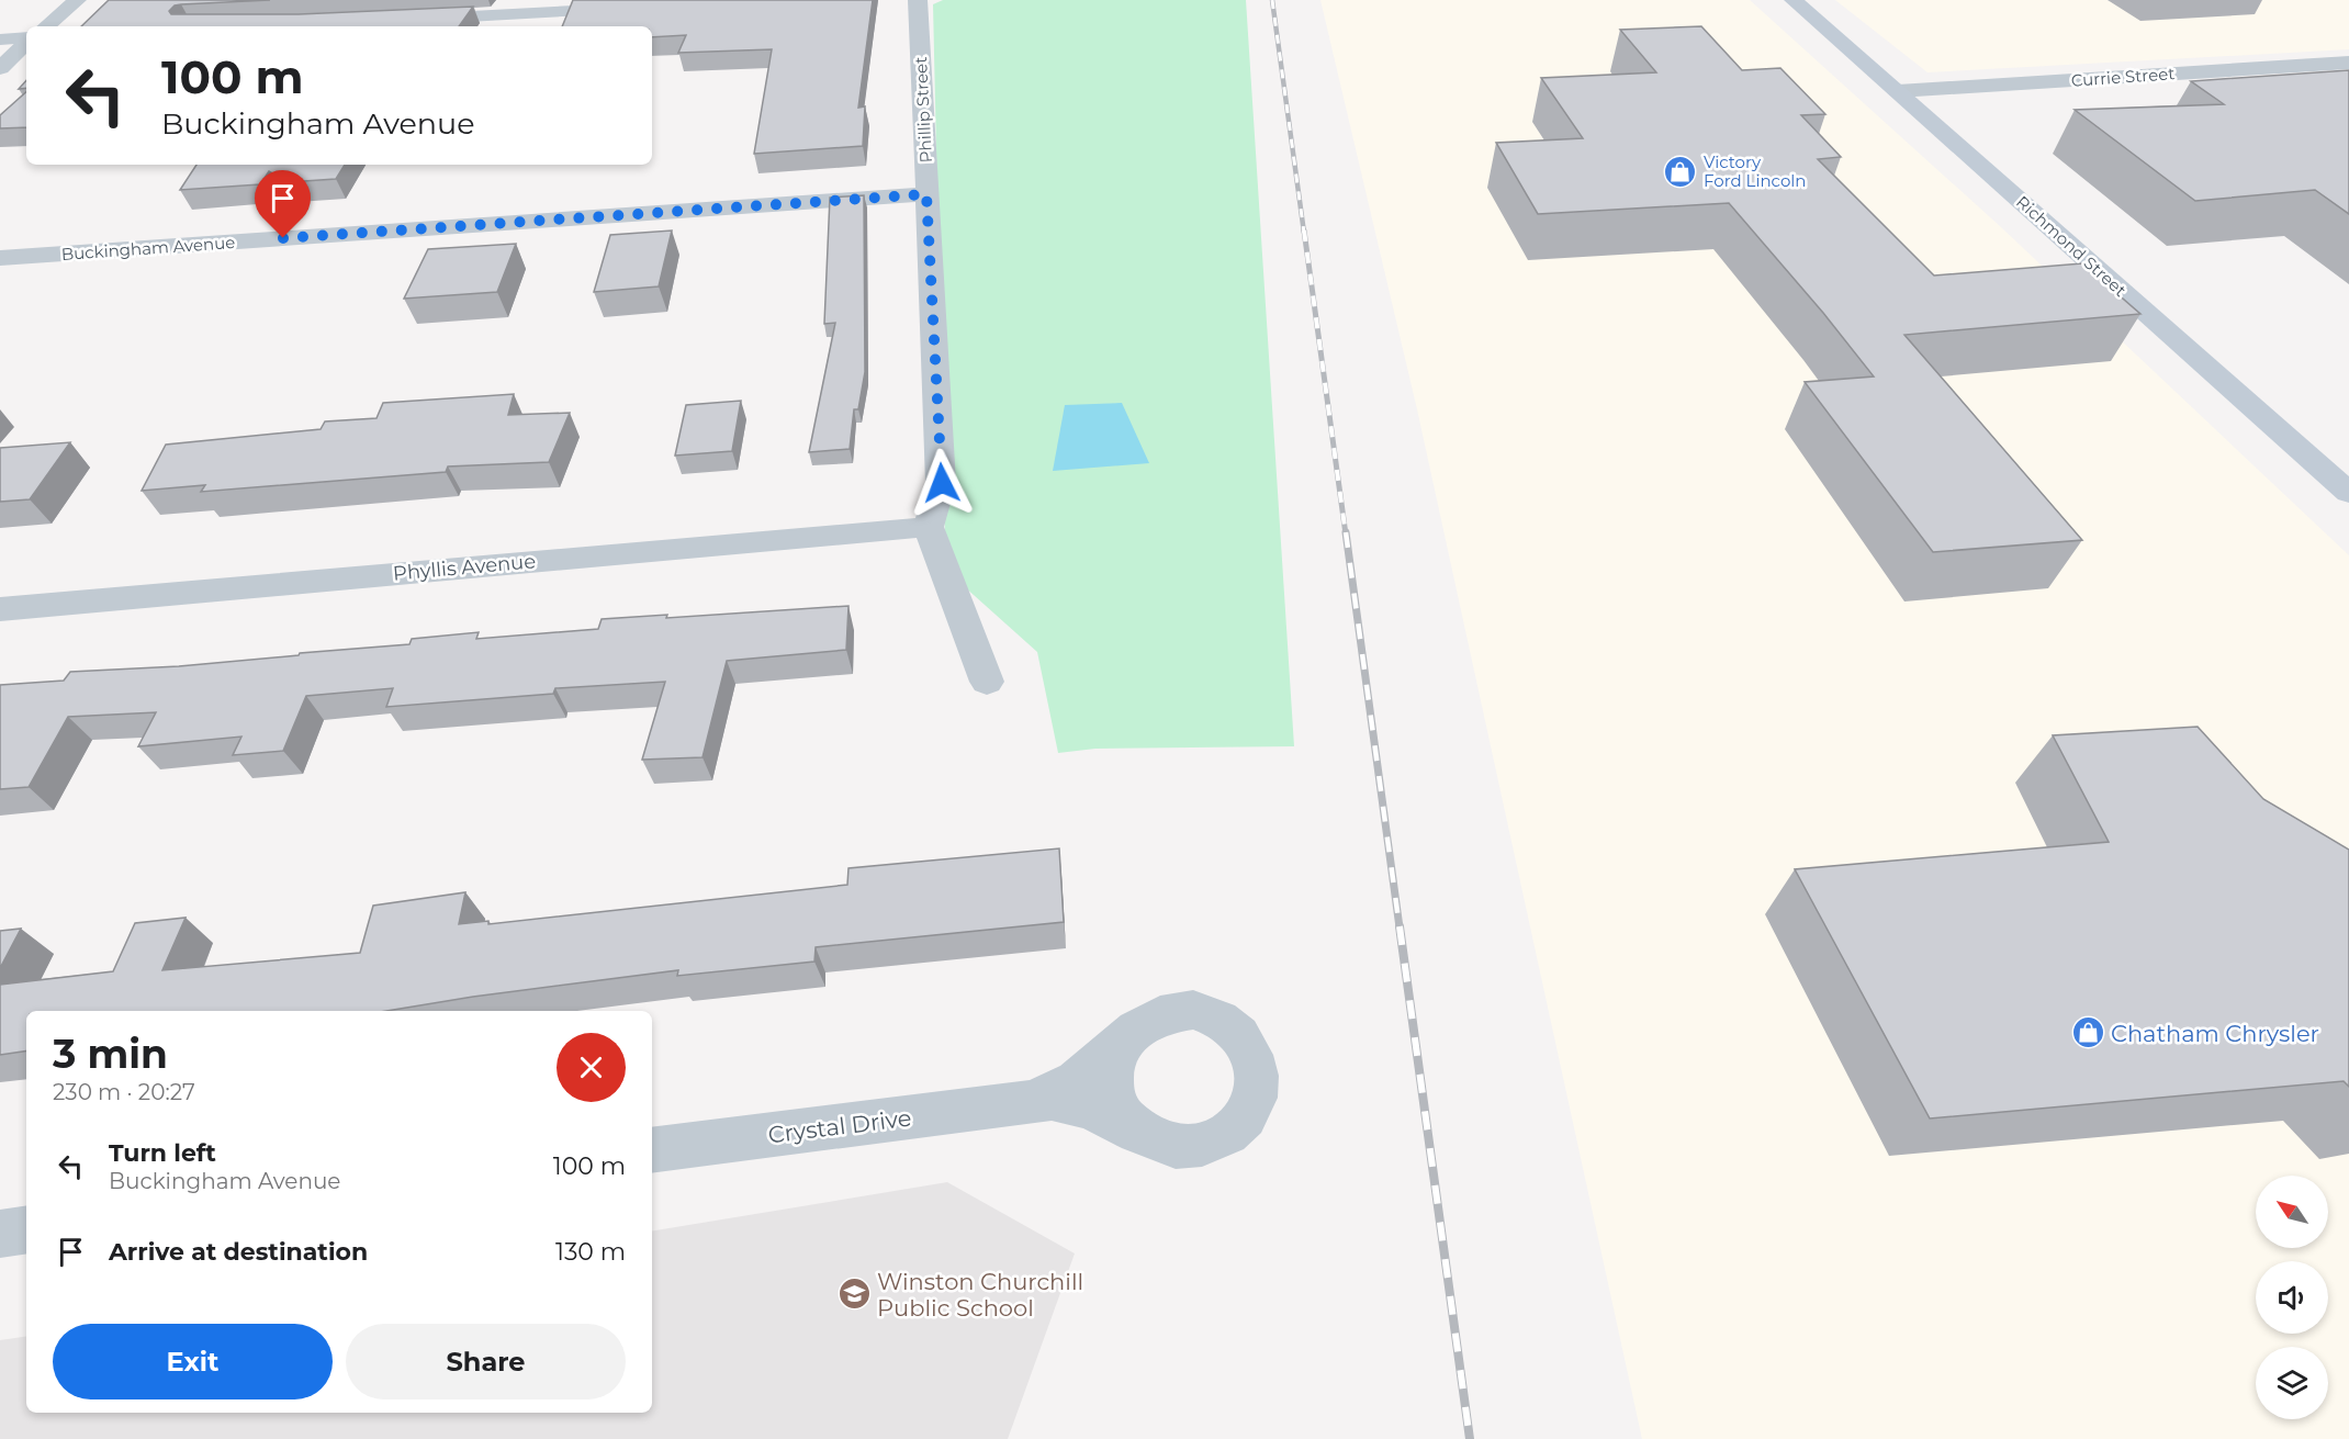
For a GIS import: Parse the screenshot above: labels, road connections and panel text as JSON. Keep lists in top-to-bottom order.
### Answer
{
  "streets": {
    "main road": ["Richmond Street"],
    "street": [
      "Currie Street",
      "Phillip Street",
      "Buckingham Avenue",
      "Phyllis Avenue",
      "Crystal Drive"
    ]
  },
  "crossings": [
    ["Currie Street", "Richmond Street"],
    ["Phillip Street", "Buckingham Avenue"],
    ["Phillip Street", "Phyllis Avenue"]
  ],
  "places": {
    "shop": ["Victory Ford Lincoln", "Chatham Chrysler"],
    "school or university": ["Winston Churchill Public School"]
  },
  "north": "top left",
  "page": {
    "turn": ["100 m", "Buckingham Avenue"],
    "heading": ["3 min", "230 m · 20:27"],
    "list": [
      {
        "name": "Turn left",
        "note": "Buckingham Avenue",
        "value": "100 m"
      },
      {
        "name": "Arrive at destination",
        "value": "130 m"
      }
    ],
    "buttons": ["Exit", "Share"]
  }
}
